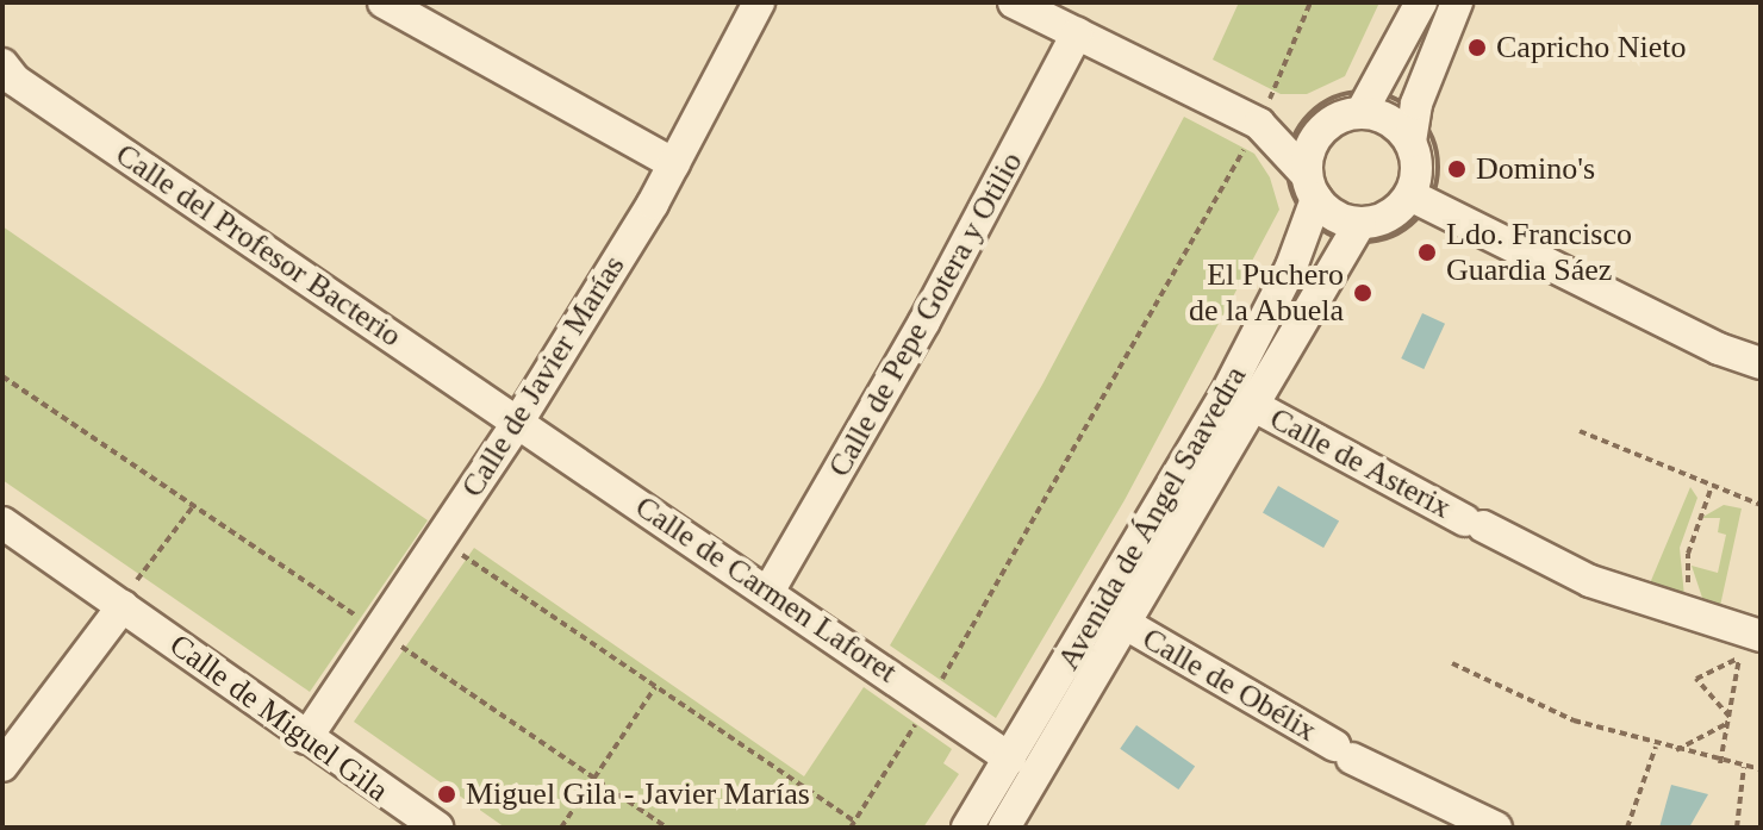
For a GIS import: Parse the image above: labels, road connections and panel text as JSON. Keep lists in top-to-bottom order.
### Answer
{
  "streets": {
    "street": [
      "Calle del Profesor Bacterio",
      "Calle de Pepe Gotera y Otilio",
      "Calle de Javier Marías",
      "Calle de Asterix",
      "Avenida de Ángel Saavedra",
      "Calle de Carmen Laforet",
      "Calle de Obélix",
      "Calle de Miguel Gila"
    ]
  },
  "crossings": [
    ["Calle del Profesor Bacterio", "Calle de Javier Marías"],
    ["Calle del Profesor Bacterio", "Calle de Carmen Laforet"],
    ["Calle de Pepe Gotera y Otilio", "Calle de Carmen Laforet"],
    ["Calle de Javier Marías", "Calle de Carmen Laforet"],
    ["Calle de Javier Marías", "Calle de Miguel Gila"],
    ["Calle de Asterix", "Avenida de Ángel Saavedra"],
    ["Avenida de Ángel Saavedra", "Calle de Carmen Laforet"],
    ["Avenida de Ángel Saavedra", "Calle de Obélix"]
  ],
  "places": [
    "Capricho Nieto",
    "Domino's",
    "Ldo. Francisco Guardia Sáez",
    "El Puchero de la Abuela",
    "Miguel Gila - Javier Marías"
  ]
}
